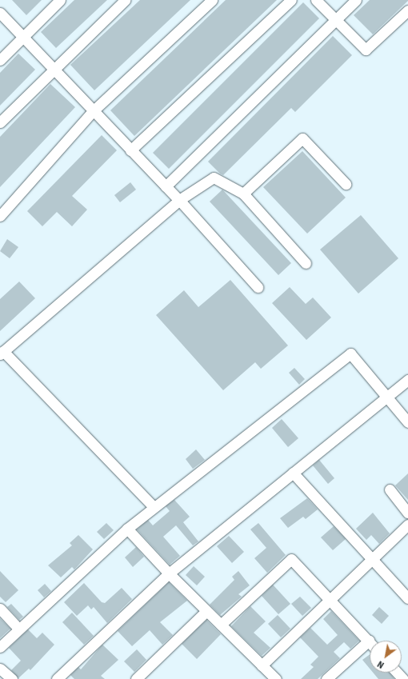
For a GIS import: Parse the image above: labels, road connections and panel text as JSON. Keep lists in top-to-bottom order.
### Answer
{
  "north": "bottom left"
}
